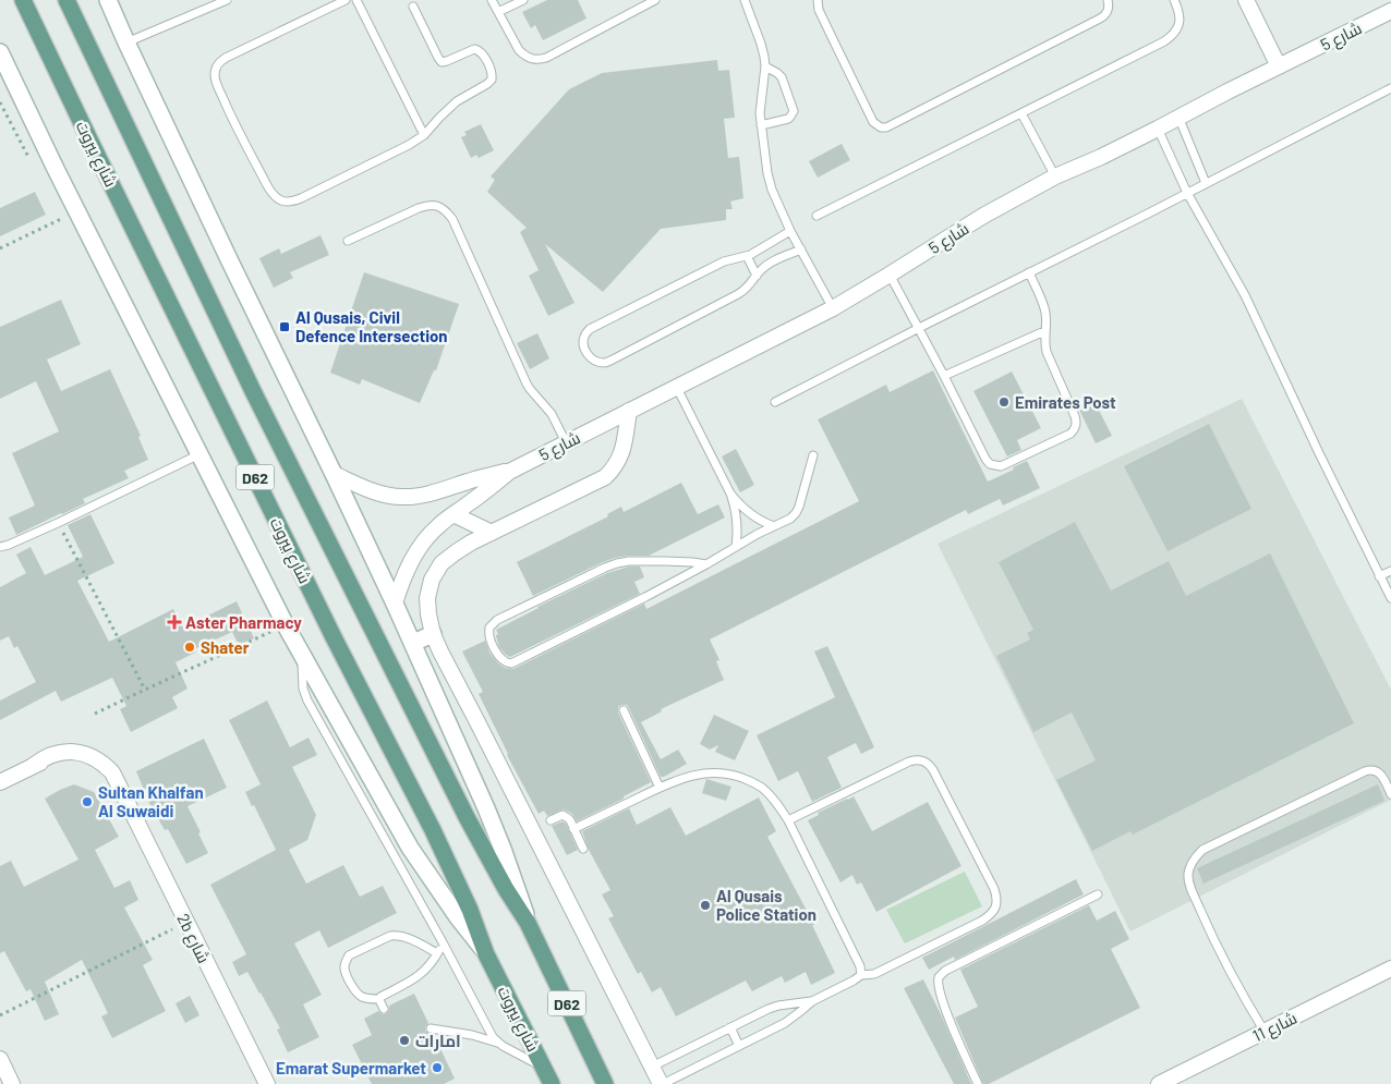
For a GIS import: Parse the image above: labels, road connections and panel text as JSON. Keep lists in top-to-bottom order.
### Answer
{
  "streets": {
    "main road": ["شارع بيروت", "D62"],
    "street": ["شارع 5", "2b شارع", "شارع 11"]
  },
  "crossings": [
    ["شارع 5", "D62"]
  ],
  "places": {
    "transit": ["Al Qusais, Civil Defence Intersection"],
    "other": [
      "Emirates Post",
      "Shater",
      "Sultan Khalfan Al Suwaidi",
      "Al Qusais Police Station",
      "امارات",
      "Emarat Supermarket"
    ],
    "health": ["Aster Pharmacy"]
  }
}
